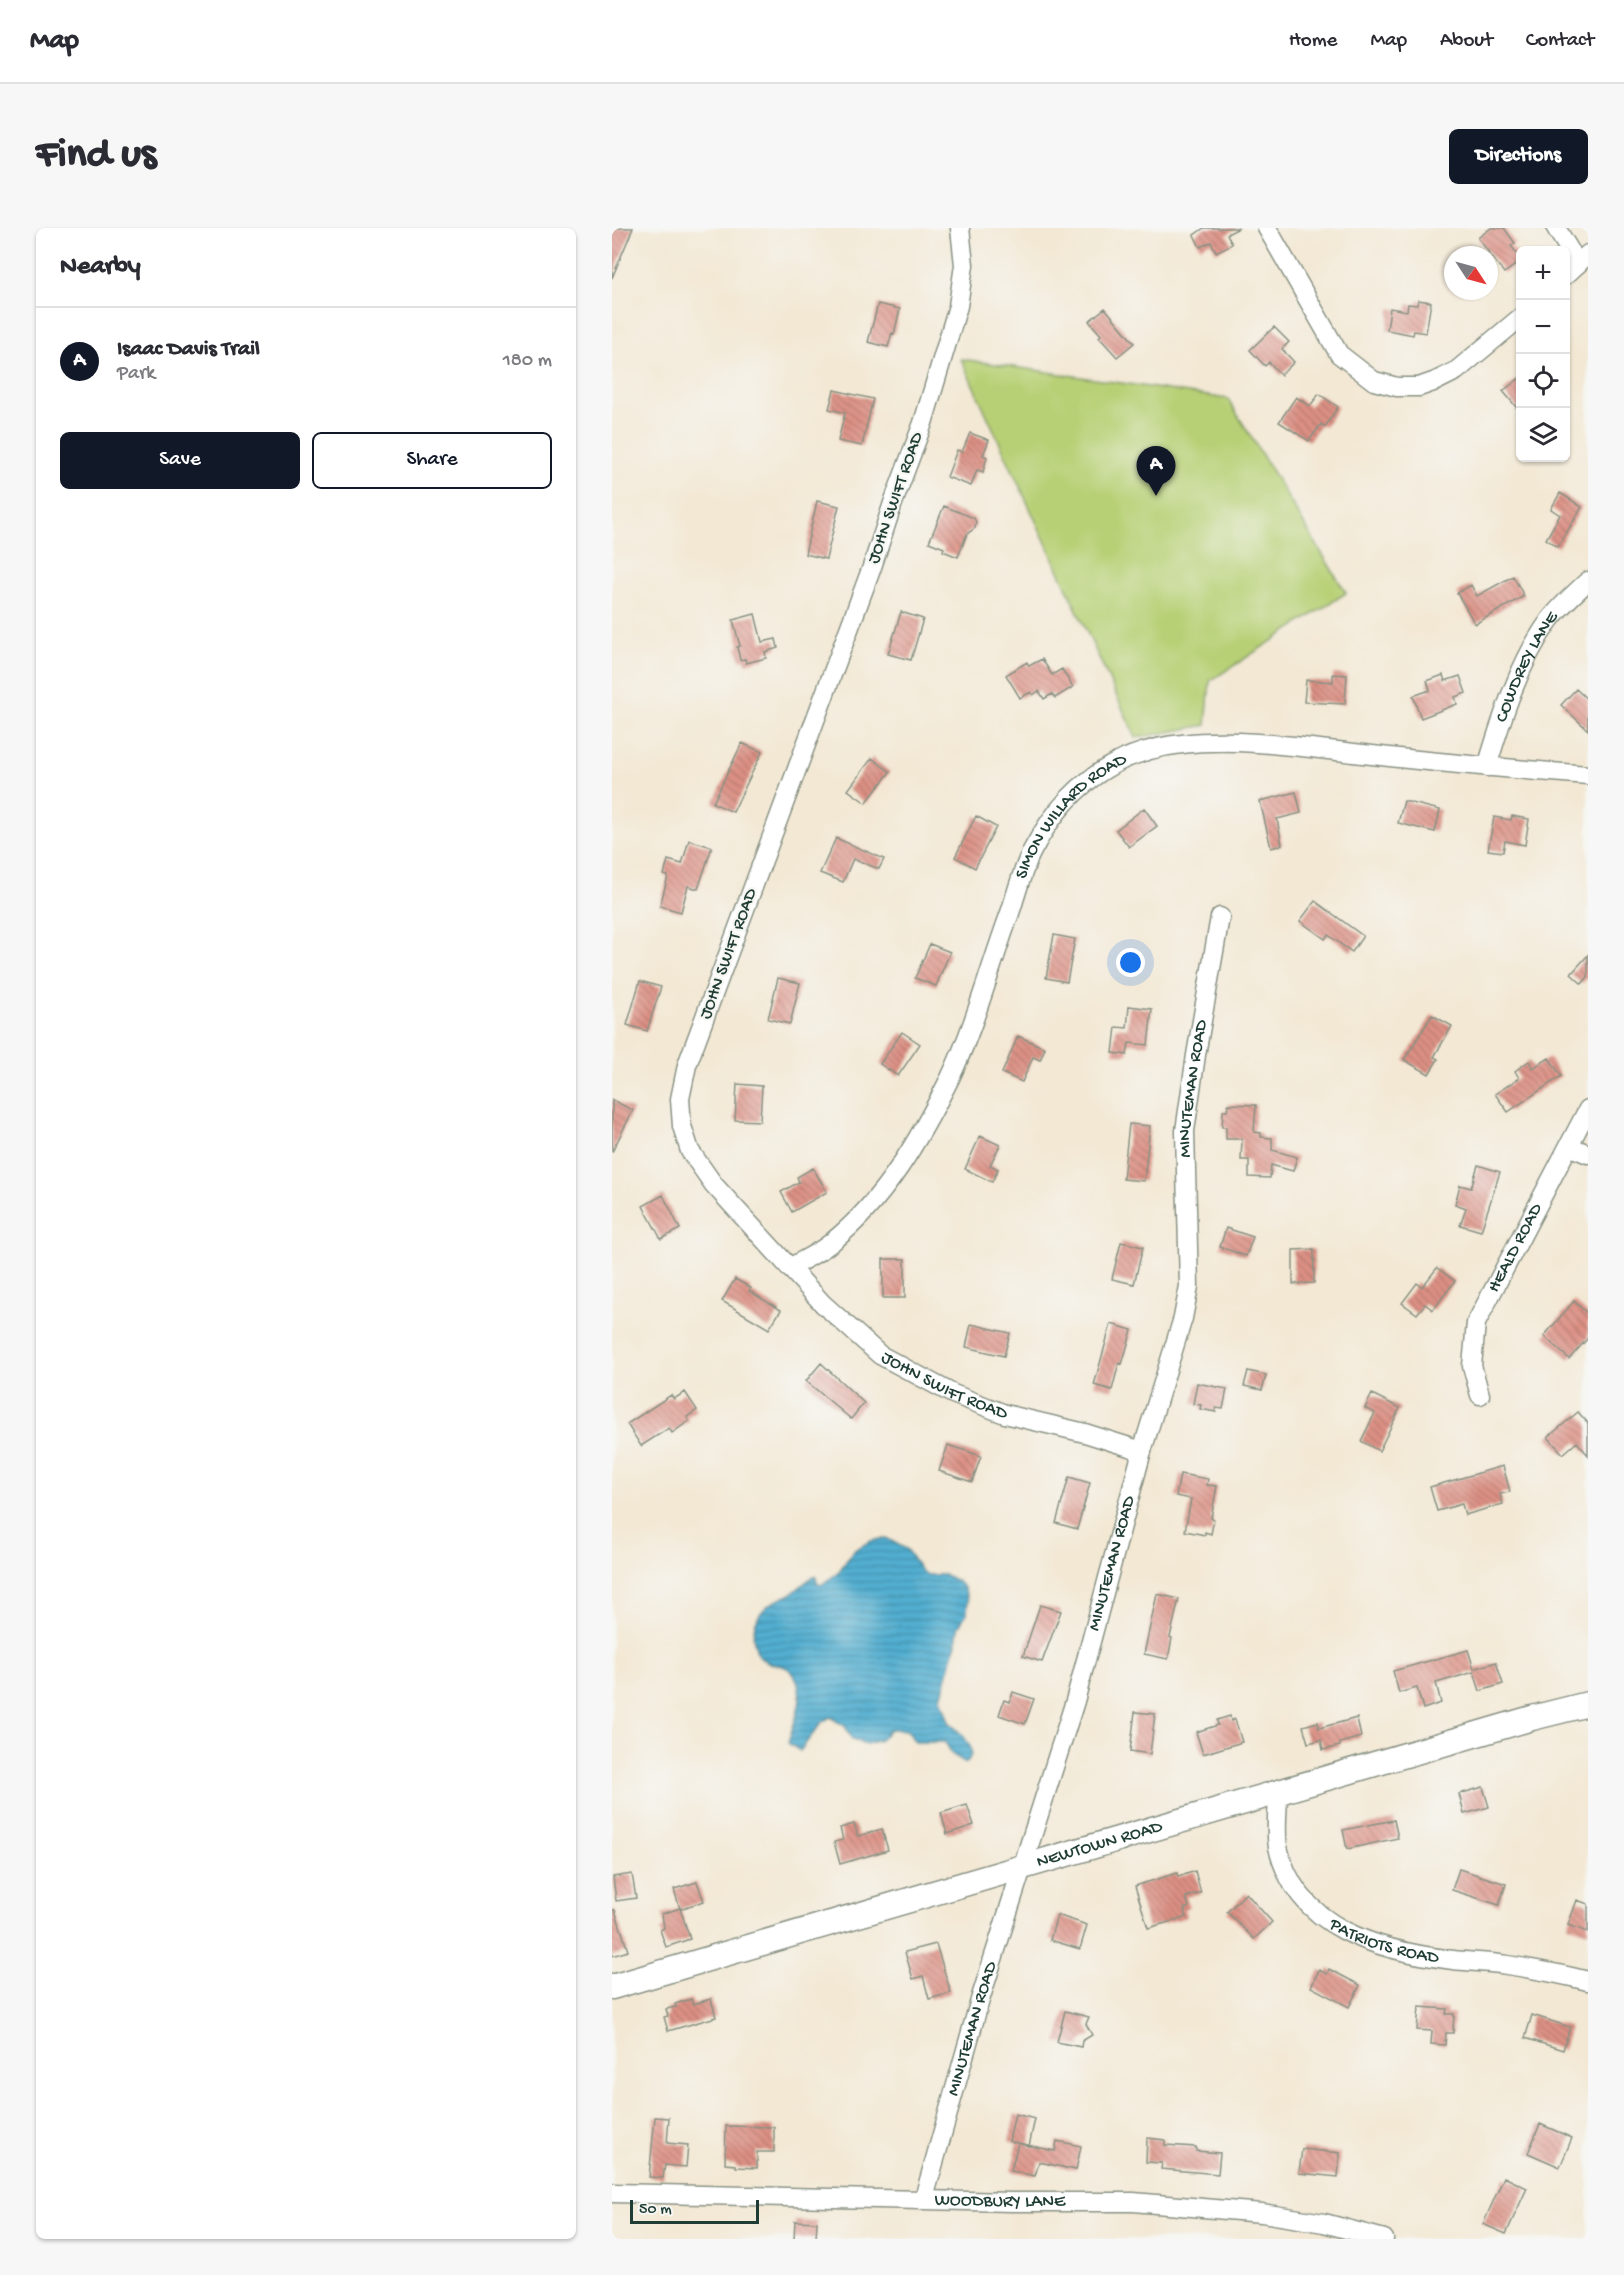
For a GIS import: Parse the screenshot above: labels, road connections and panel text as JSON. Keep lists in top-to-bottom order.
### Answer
{
  "streets": {
    "street": [
      "JOHN SWIFT ROAD",
      "COWDREY LANE",
      "SIMON WILLARD ROAD",
      "MINUTEMAN ROAD",
      "HEALD ROAD",
      "NEWTOWN ROAD",
      "PATRIOTS ROAD",
      "WOODBURY LANE"
    ]
  },
  "crossings": [
    ["JOHN SWIFT ROAD", "SIMON WILLARD ROAD"],
    ["JOHN SWIFT ROAD", "MINUTEMAN ROAD"],
    ["COWDREY LANE", "SIMON WILLARD ROAD"],
    ["MINUTEMAN ROAD", "NEWTOWN ROAD"],
    ["MINUTEMAN ROAD", "WOODBURY LANE"],
    ["NEWTOWN ROAD", "PATRIOTS ROAD"]
  ],
  "scale_bar": "50 m",
  "north": "bottom right",
  "page": {
    "header": "Map",
    "nav": [
      "Home",
      "Map",
      "About",
      "Contact"
    ],
    "buttons": [
      "Directions",
      ["Save", "Share"]
    ],
    "title": "Find us",
    "heading": "Nearby",
    "map_buttons": ["+", "−"],
    "list": [
      {
        "mark": "A",
        "name": "Isaac Davis Trail",
        "note": "Park",
        "value": "180 m"
      }
    ],
    "pins": "A",
    "scale": "50 m"
  }
}
